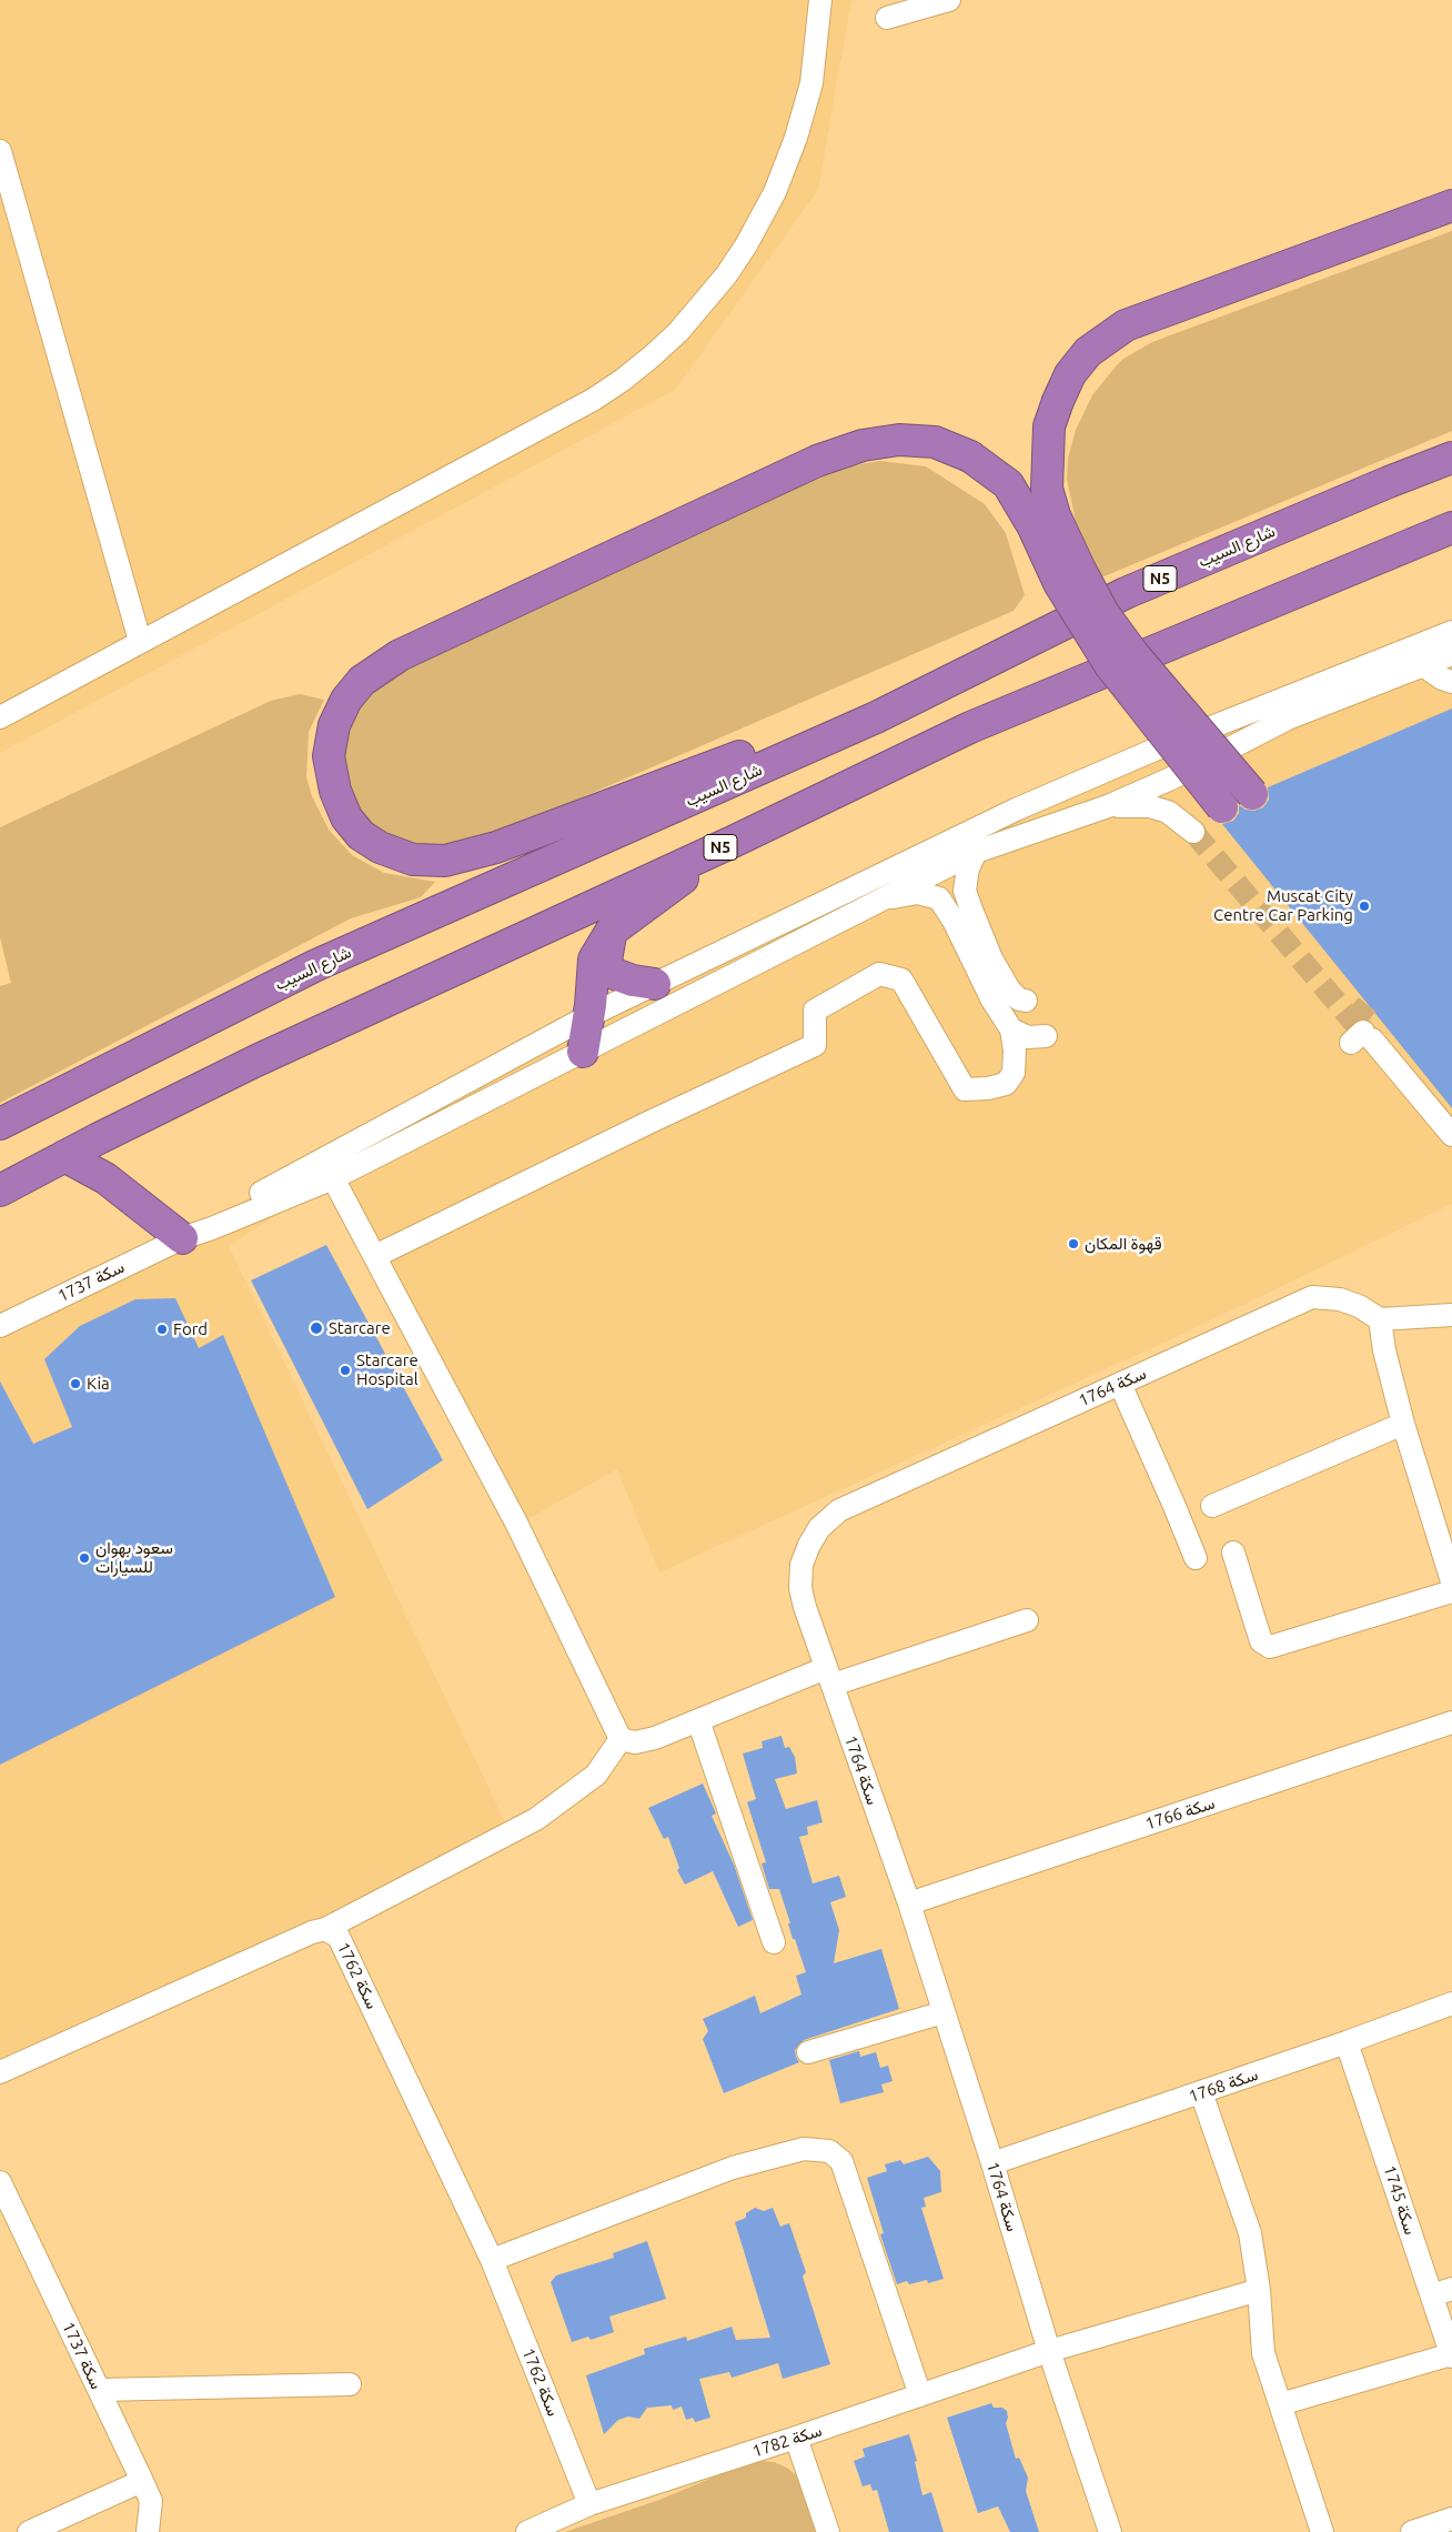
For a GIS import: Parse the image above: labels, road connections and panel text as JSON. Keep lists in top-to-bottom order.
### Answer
{
  "streets": {
    "highway": ["شارع السيب", "N5"],
    "street": [
      "سكة 1737",
      "سكة 1764",
      "سكة 1766",
      "سكة 1762",
      "سكة 1768",
      "سكة 1745",
      "سكة 1782"
    ]
  },
  "crossings": [
    ["سكة 1764", "سكة 1766"],
    ["سكة 1764", "سكة 1768"],
    ["سكة 1764", "سكة 1782"],
    ["سكة 1762", "سكة 1782"],
    ["سكة 1768", "سكة 1745"]
  ],
  "places": [
    "Muscat City Centre Car Parking",
    "قهوة المكان",
    "Starcare",
    "Ford",
    "Starcare Hospital",
    "Kia",
    "سعود بهوان للسيارات"
  ]
}
